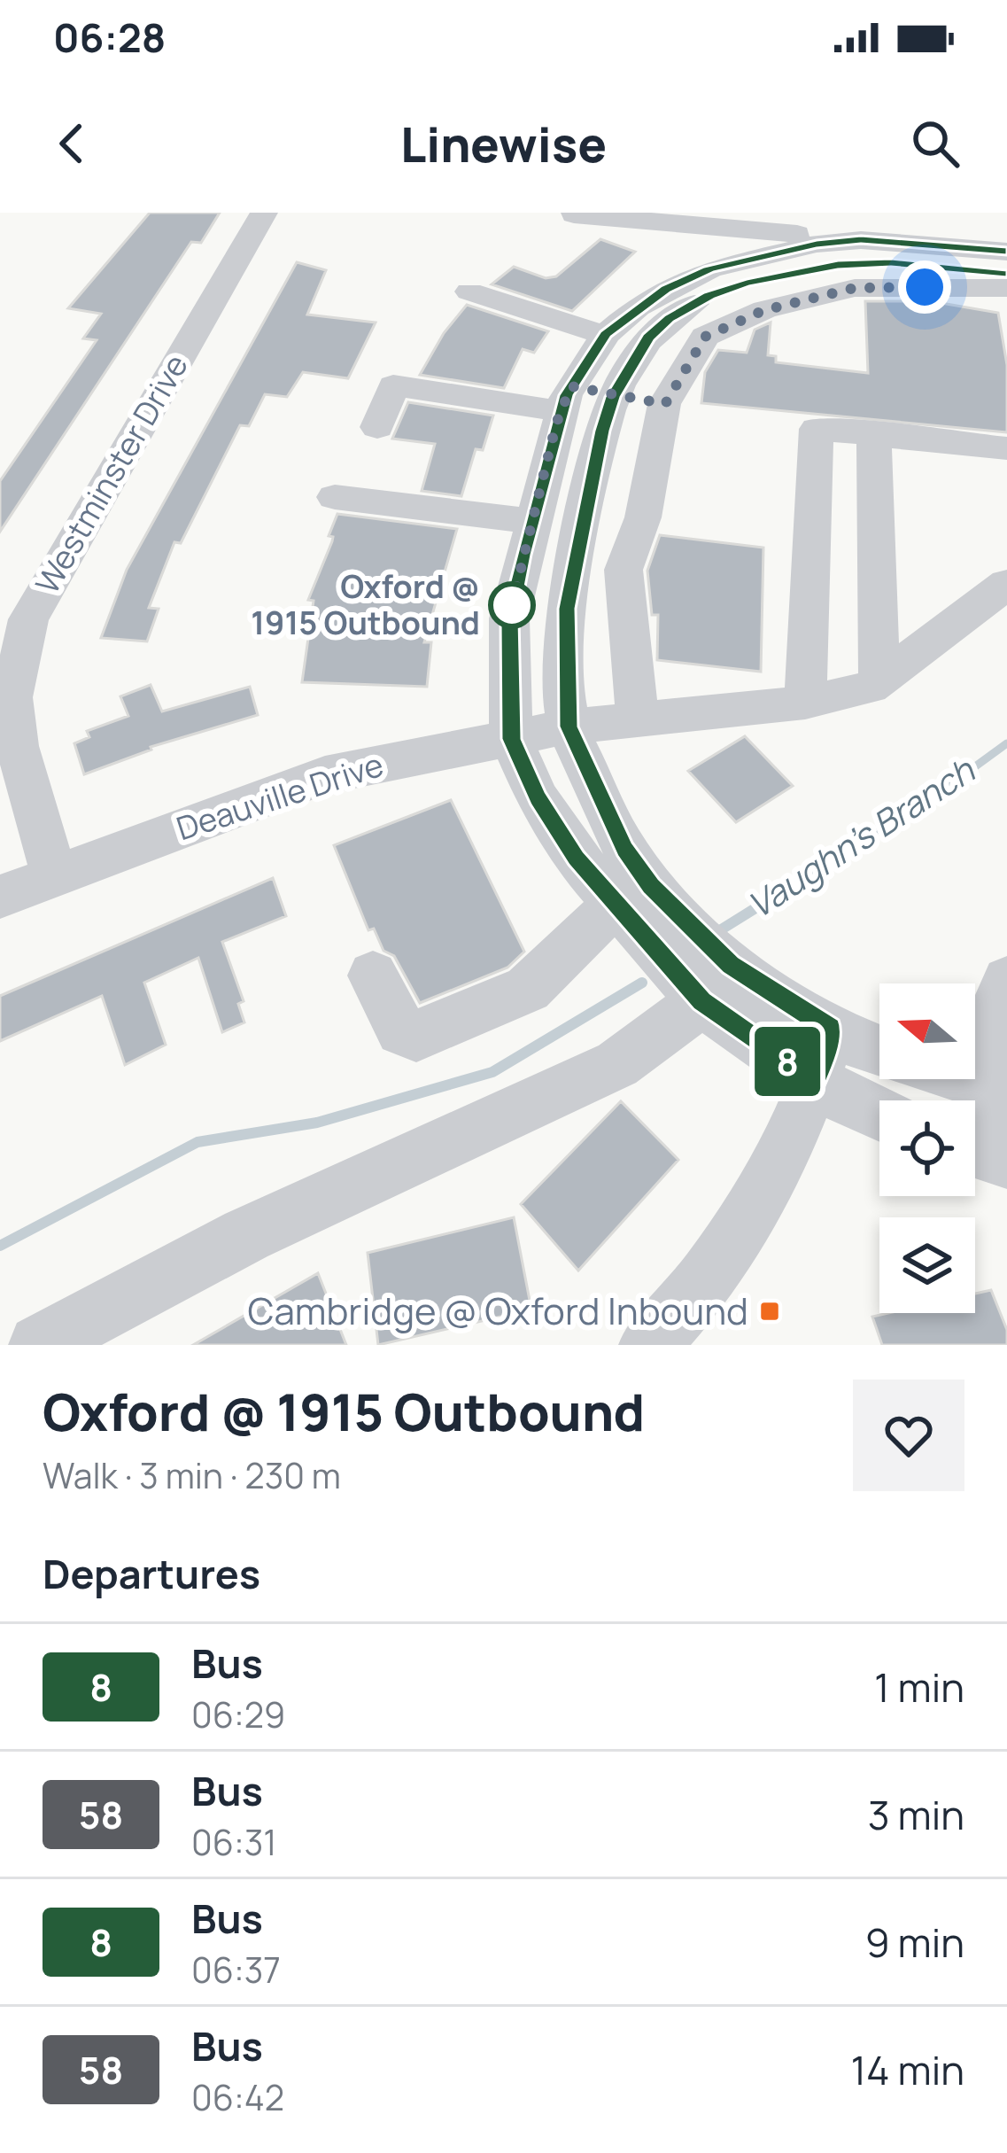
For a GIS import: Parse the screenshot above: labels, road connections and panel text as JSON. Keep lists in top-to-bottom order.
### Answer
{
  "streets": {
    "street": ["Westminster Drive", "Deauville Drive"]
  },
  "crossings": [
    ["Westminster Drive", "Deauville Drive"]
  ],
  "water": ["Vaughn's Branch"],
  "places": {
    "other": ["Oxford @ 1915 Outbound"],
    "transit": ["Cambridge @ Oxford Inbound"]
  },
  "lines": ["bus line 8"],
  "north": "left",
  "page": {
    "status": "06:28",
    "header": "Linewise",
    "on_map": "8",
    "heading": [
      ["Oxford @ 1915 Outbound", "Walk · 3 min · 230 m"],
      "Departures"
    ],
    "list": [
      {
        "mark": "8",
        "name": "Bus",
        "note": "06:29",
        "value": "1 min"
      },
      {
        "mark": "58",
        "name": "Bus",
        "note": "06:31",
        "value": "3 min"
      },
      {
        "mark": "8",
        "name": "Bus",
        "note": "06:37",
        "value": "9 min"
      },
      {
        "mark": "58",
        "name": "Bus",
        "note": "06:42",
        "value": "14 min"
      }
    ]
  }
}
